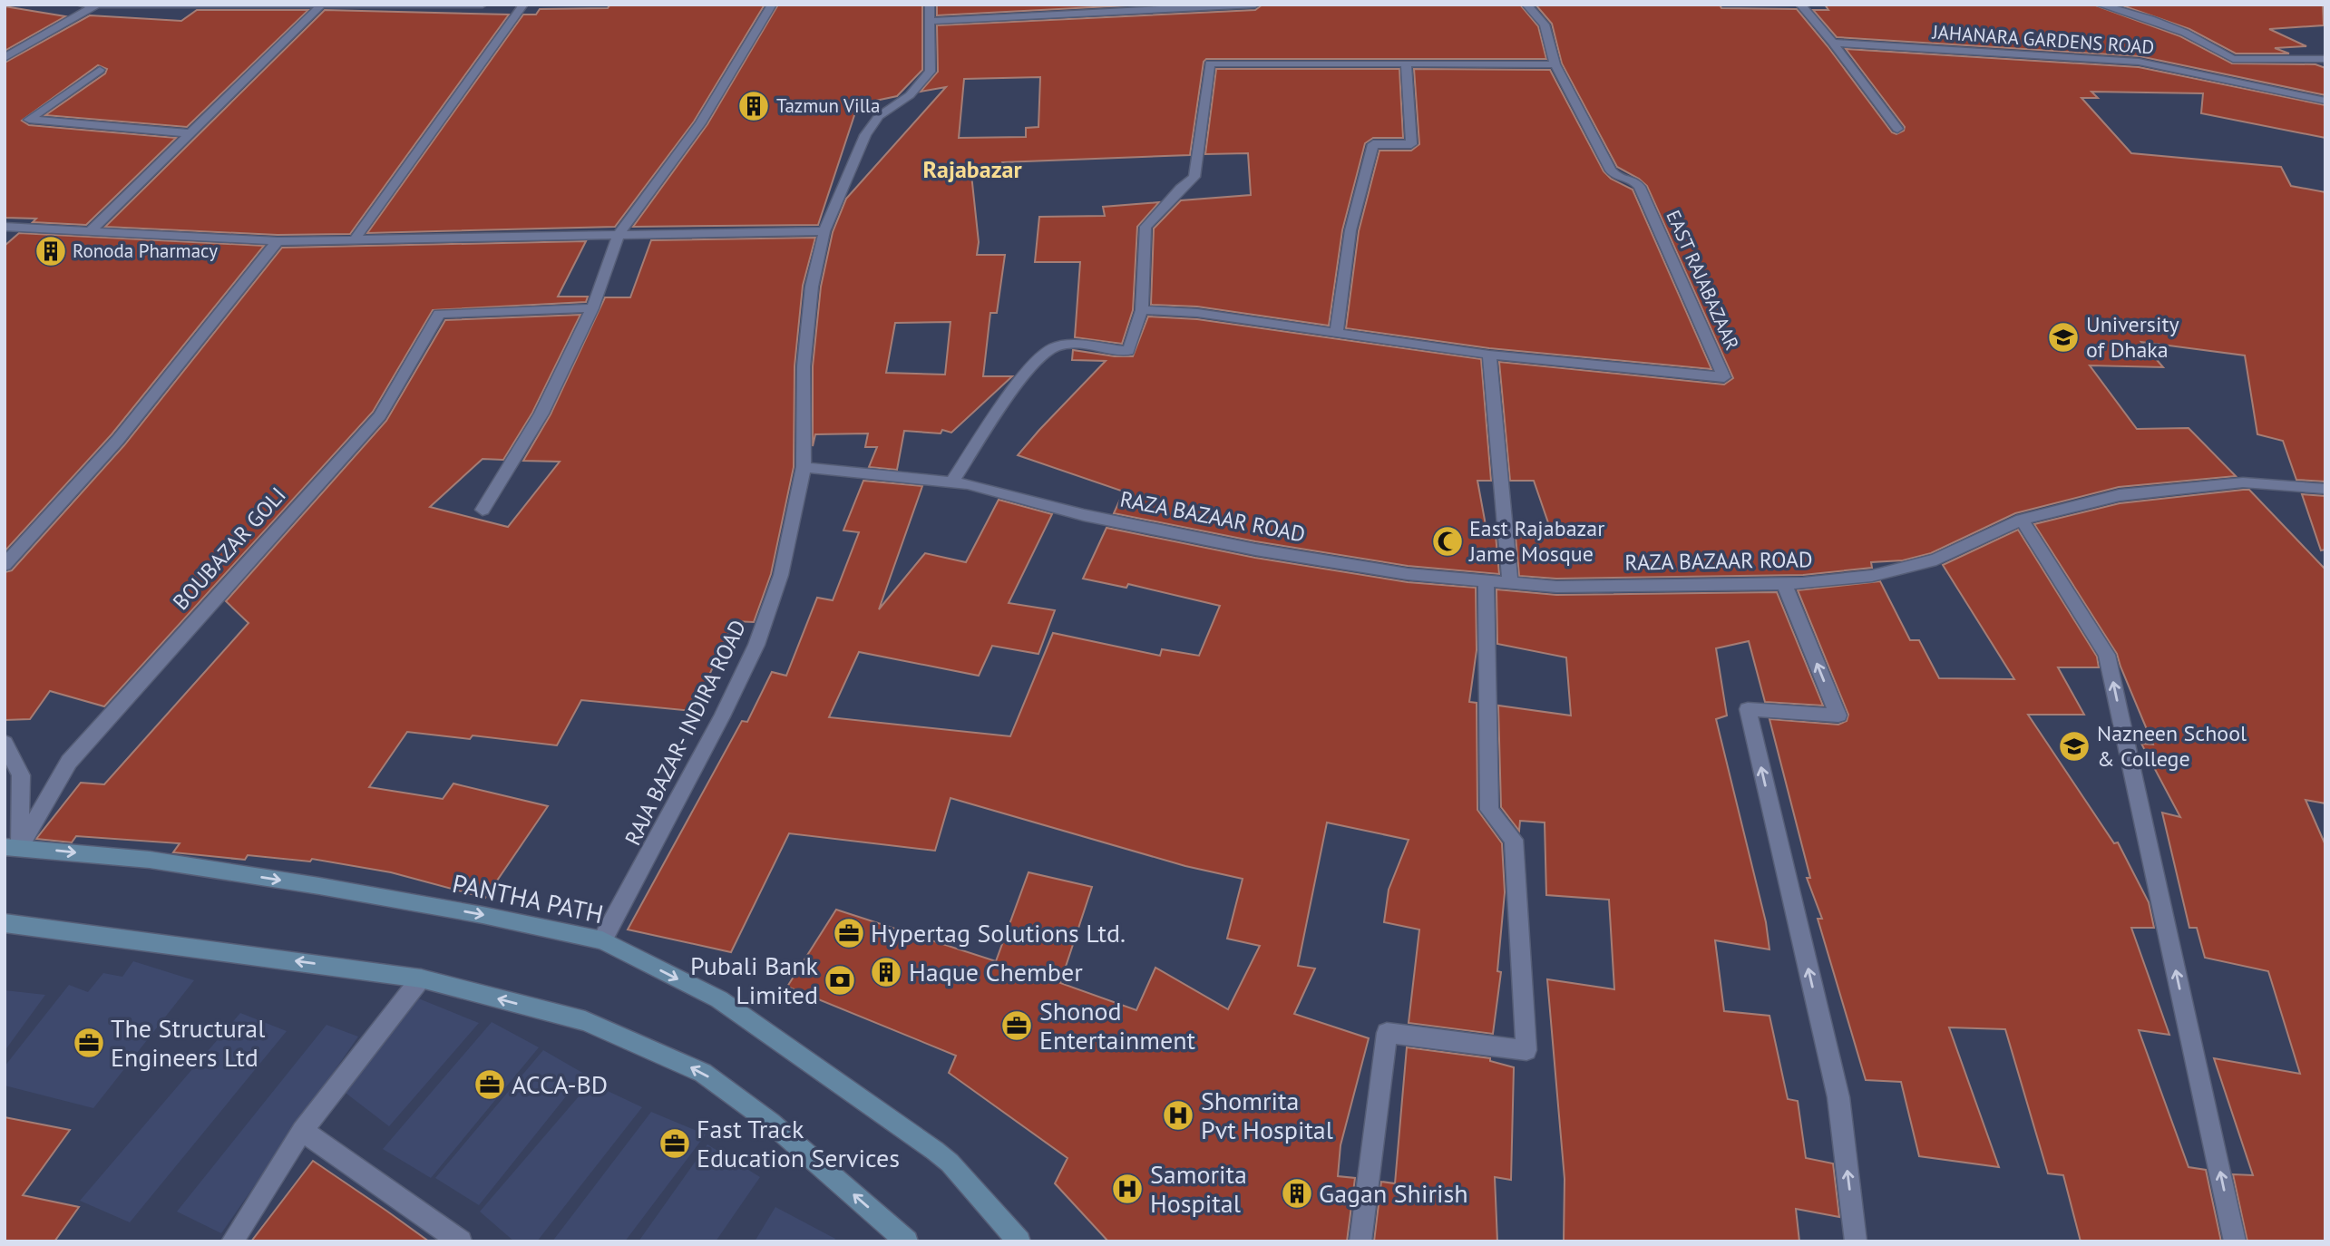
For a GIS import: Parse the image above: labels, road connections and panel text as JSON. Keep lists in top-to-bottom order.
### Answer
{
  "streets": {
    "main road": ["PANTHA PATH"],
    "street": [
      "JAHANARA GARDENS ROAD",
      "EAST RAJABAZAAR",
      "RAZA BAZAAR ROAD",
      "BOUBAZAR GOLI",
      "RAJA BAZAR- INDIRA ROAD"
    ]
  },
  "crossings": [
    ["RAZA BAZAAR ROAD", "RAJA BAZAR- INDIRA ROAD"],
    ["BOUBAZAR GOLI", "PANTHA PATH"],
    ["RAJA BAZAR- INDIRA ROAD", "PANTHA PATH"]
  ],
  "districts": ["Rajabazar"],
  "places": {
    "building": [
      "Tazmun Villa",
      "Ronoda Pharmacy",
      "Haque Chember",
      "Gagan Shirish"
    ],
    "school or university": ["University of Dhaka", "Nazneen School & College"],
    "mosque": ["East Rajabazar Jame Mosque"],
    "office": [
      "Hypertag Solutions Ltd.",
      "Shonod Entertainment",
      "The Structural Engineers Ltd",
      "ACCA-BD",
      "Fast Track Education Services"
    ],
    "bank": ["Pubali Bank Limited"],
    "hospital": ["Shomrita Pvt Hospital", "Samorita Hospital"]
  }
}
